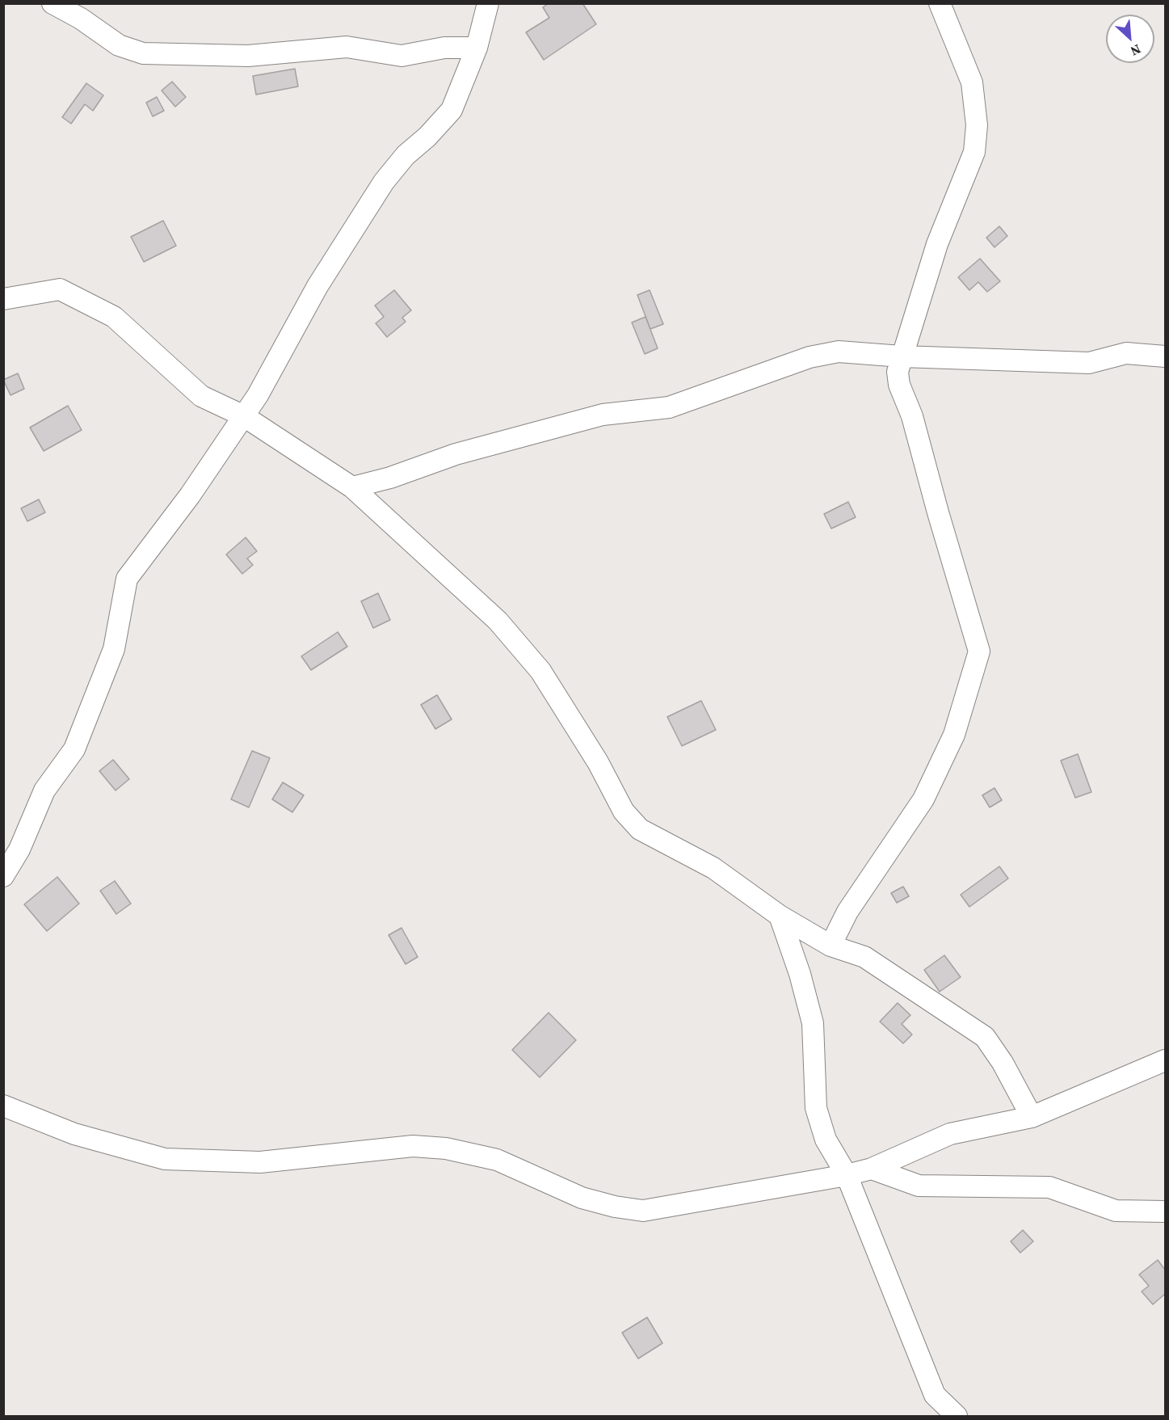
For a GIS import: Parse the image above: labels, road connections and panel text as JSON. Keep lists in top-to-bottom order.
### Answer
{
  "north": "bottom right"
}
